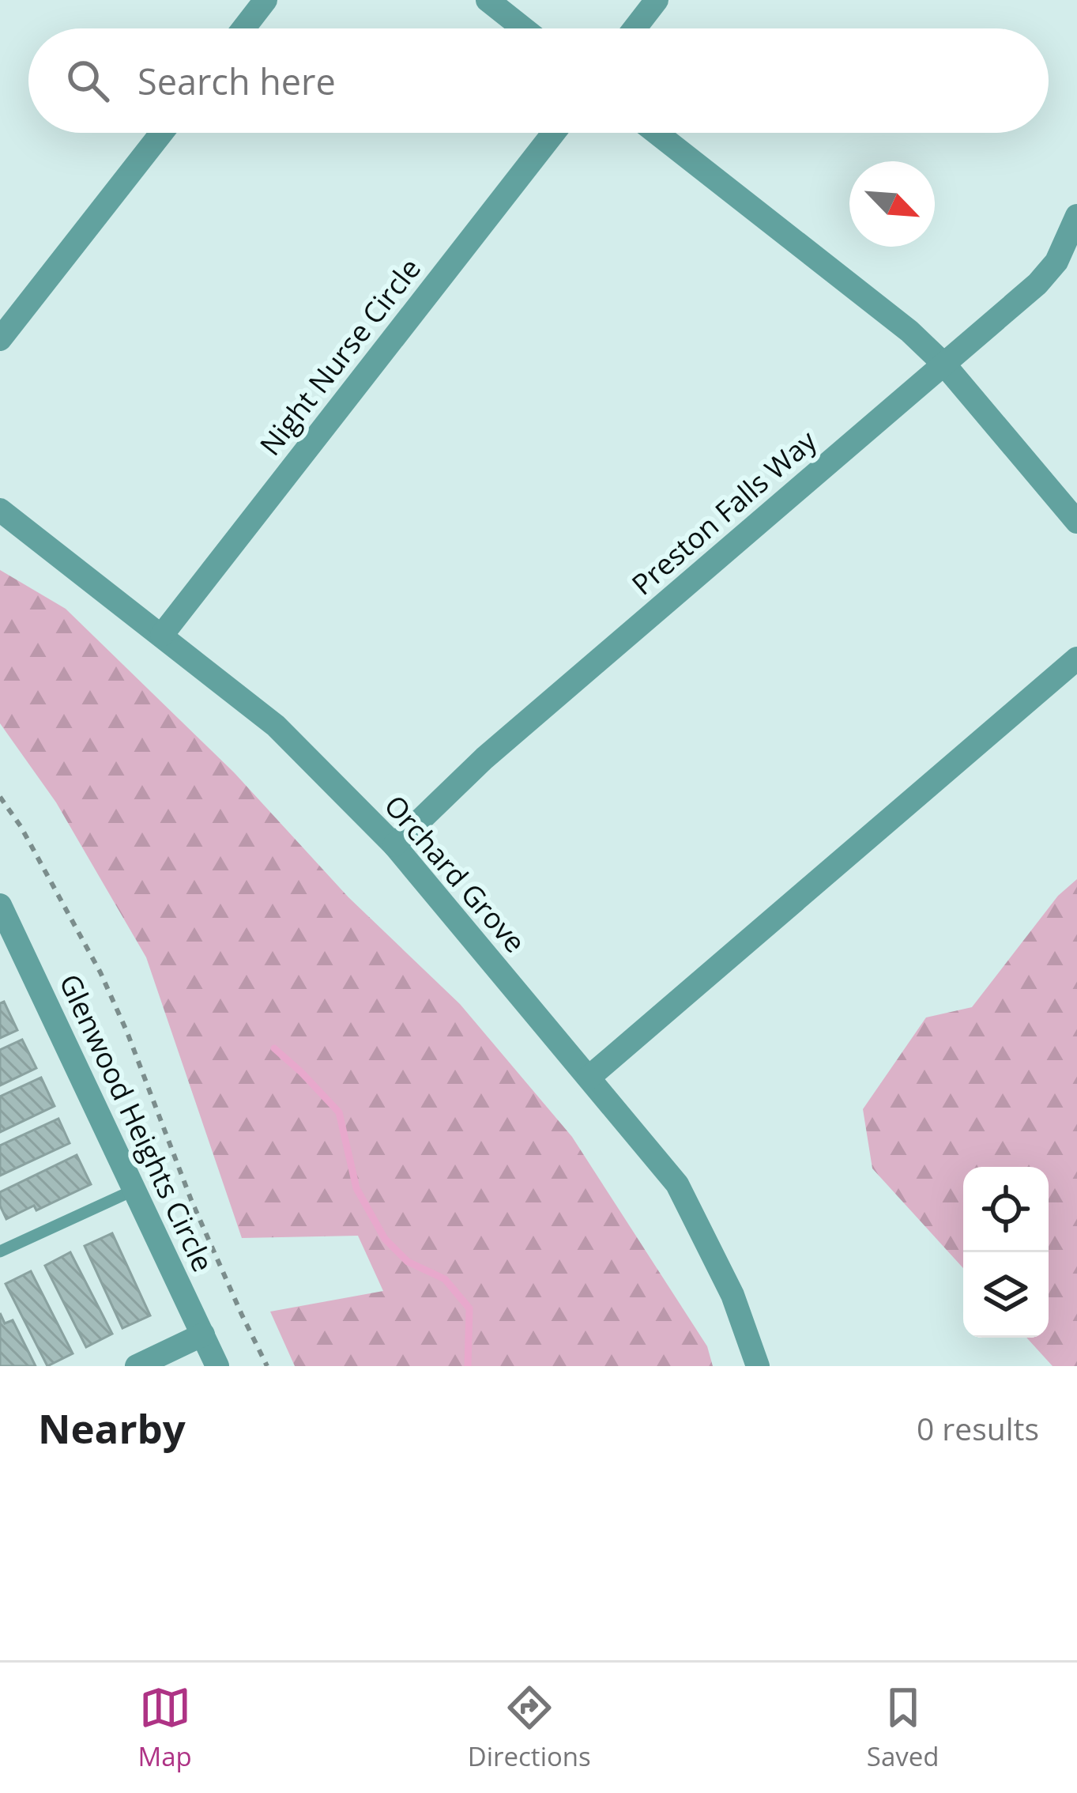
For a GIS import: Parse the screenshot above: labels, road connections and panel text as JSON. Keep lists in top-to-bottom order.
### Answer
{
  "streets": {
    "street": [
      "Night Nurse Circle",
      "Preston Falls Way",
      "Orchard Grove",
      "Glenwood Heights Circle"
    ]
  },
  "crossings": [
    ["Night Nurse Circle", "Orchard Grove"],
    ["Preston Falls Way", "Orchard Grove"]
  ],
  "north": "bottom right",
  "page": {
    "search": "Search here",
    "heading": ["Nearby", "0 results"],
    "nav": ["Map", "Directions", "Saved"]
  }
}
